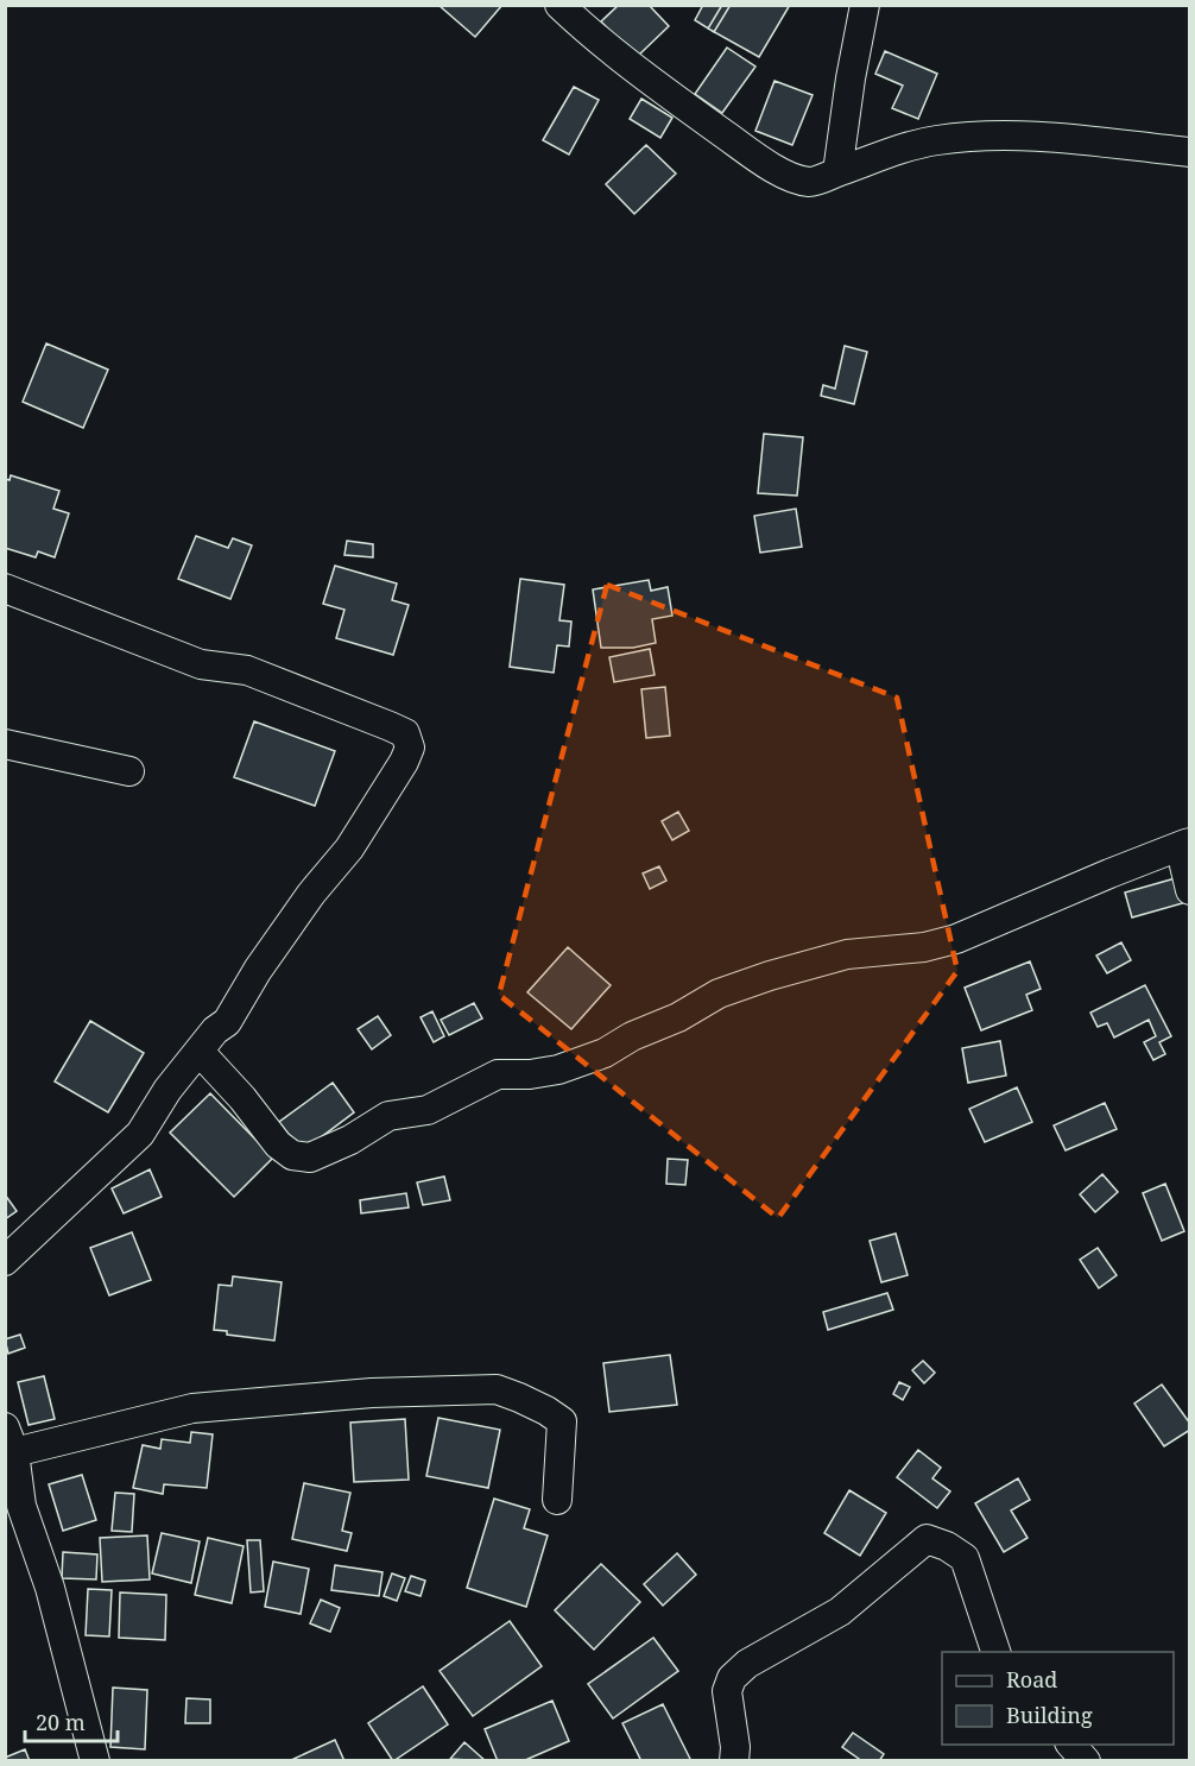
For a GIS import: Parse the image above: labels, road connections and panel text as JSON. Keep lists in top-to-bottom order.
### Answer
{
  "legend": ["Road", "Building"],
  "scale_bar": "20 m"
}
